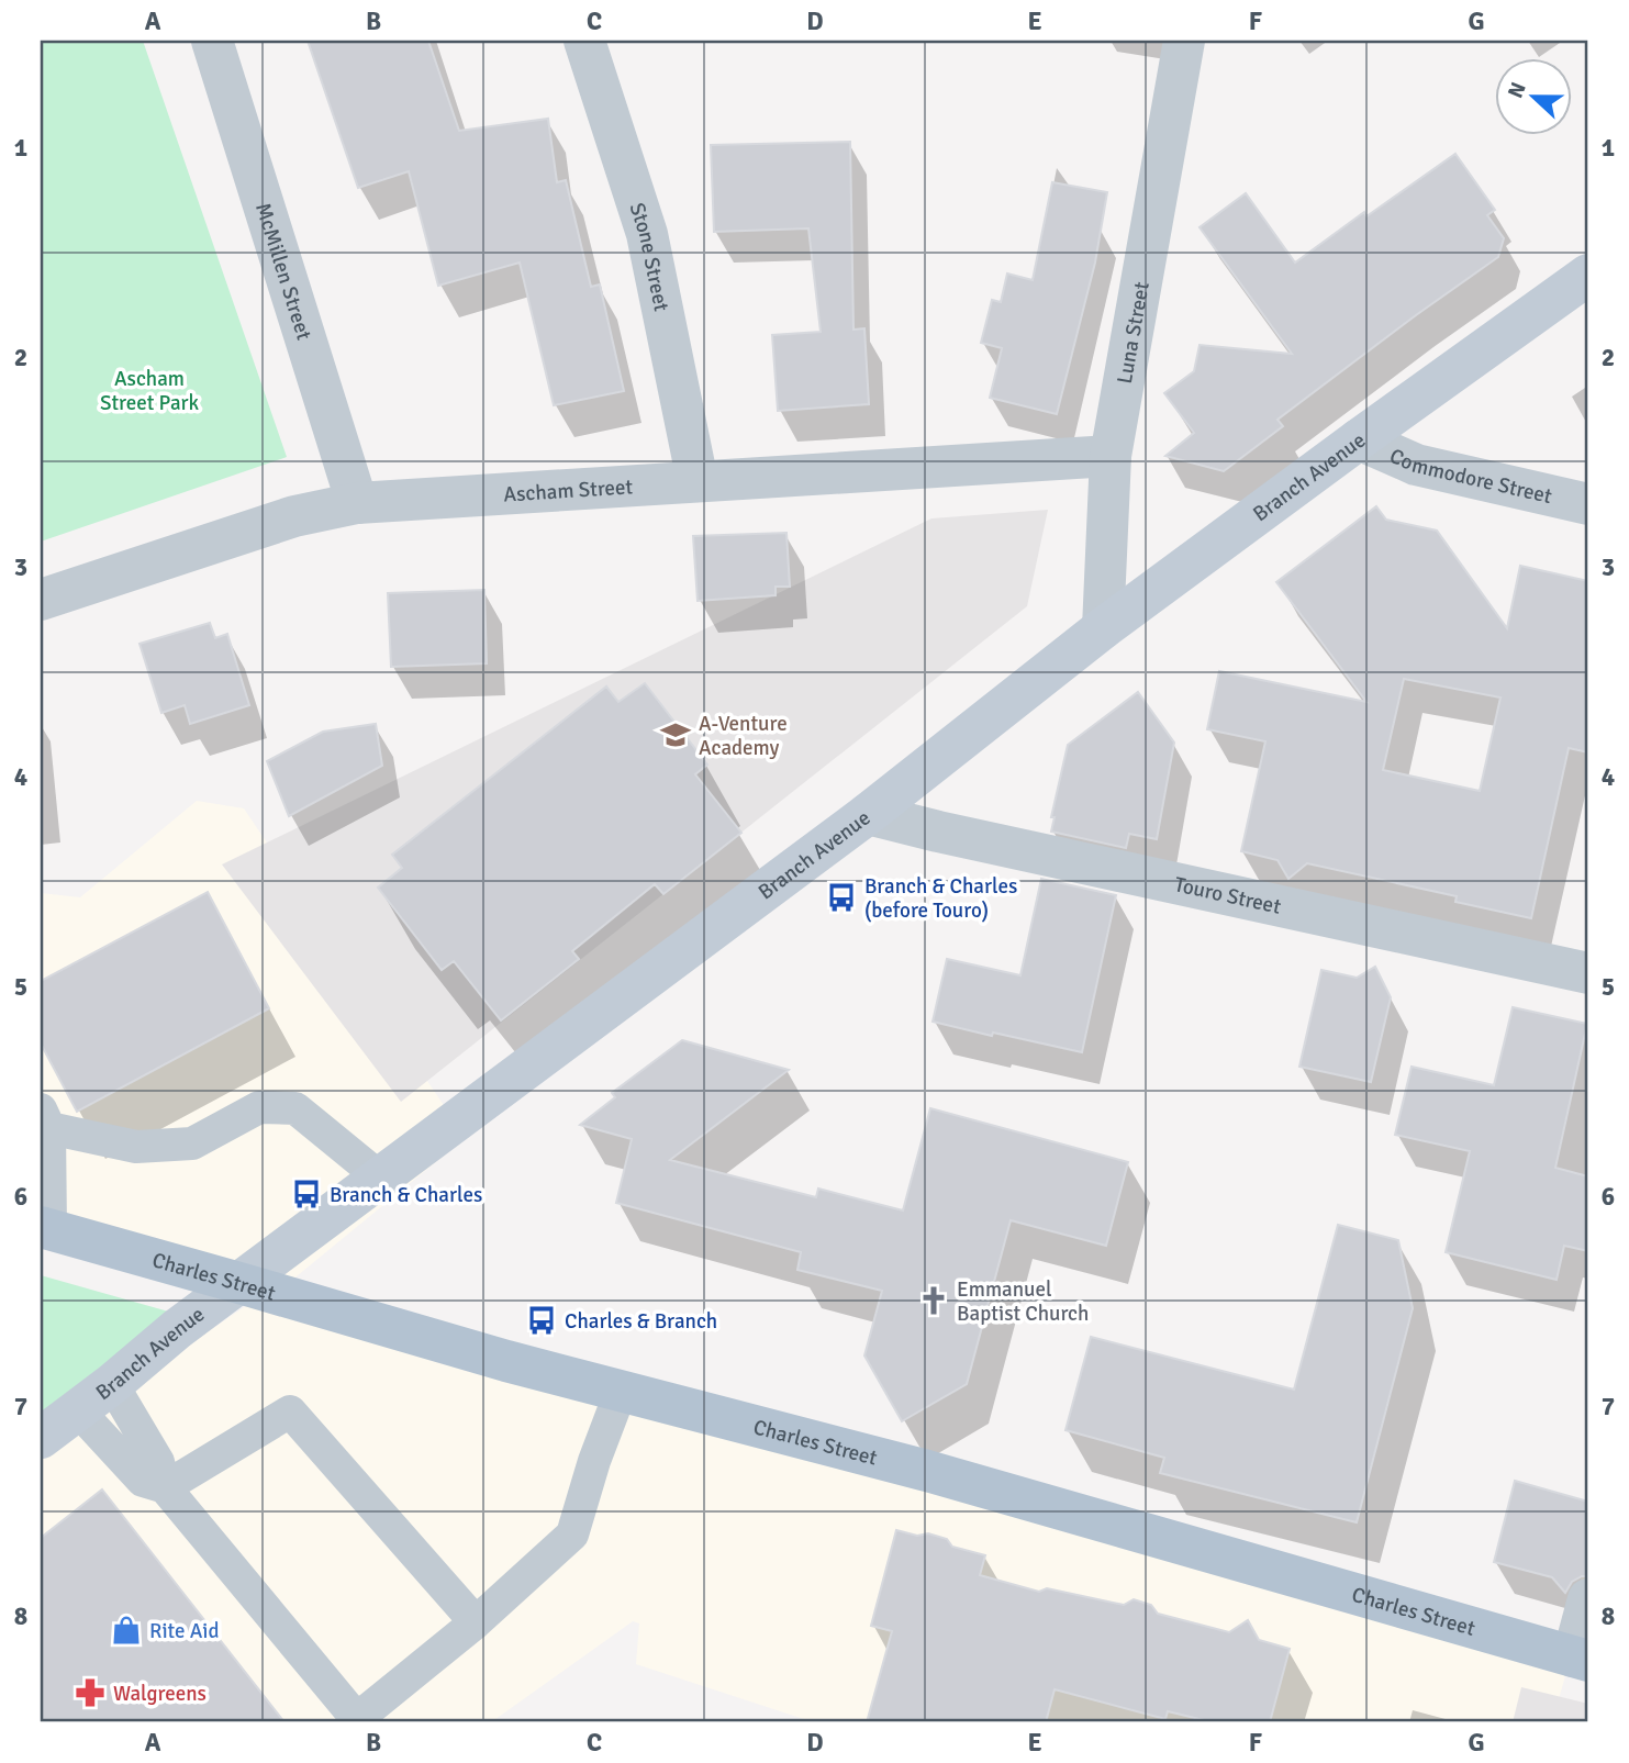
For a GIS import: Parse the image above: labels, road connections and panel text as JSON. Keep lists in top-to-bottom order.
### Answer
{
  "streets": {
    "main road": ["Branch Avenue", "Charles Street"],
    "street": [
      "Stone Street",
      "McMillen Street",
      "Luna Street",
      "Commodore Street",
      "Ascham Street",
      "Touro Street"
    ]
  },
  "crossings": [
    ["Stone Street", "Ascham Street"],
    ["McMillen Street", "Ascham Street"],
    ["Luna Street", "Branch Avenue"],
    ["Luna Street", "Ascham Street"],
    ["Commodore Street", "Branch Avenue"],
    ["Branch Avenue", "Touro Street"],
    ["Branch Avenue", "Charles Street"]
  ],
  "parks": ["Ascham Street Park"],
  "places": {
    "school or university": ["A-Venture Academy"],
    "bus stop": ["Branch & Charles (before Touro)", "Branch & Charles", "Charles & Branch"],
    "church": ["Emmanuel Baptist Church"],
    "shop": ["Rite Aid"],
    "pharmacy": ["Walgreens"]
  },
  "north": "left",
  "grid": {
    "columns": [
      "A",
      "B",
      "C",
      "D",
      "E",
      "F",
      "G"
    ],
    "rows": [
      "1",
      "2",
      "3",
      "4",
      "5",
      "6",
      "7",
      "8"
    ]
  }
}
